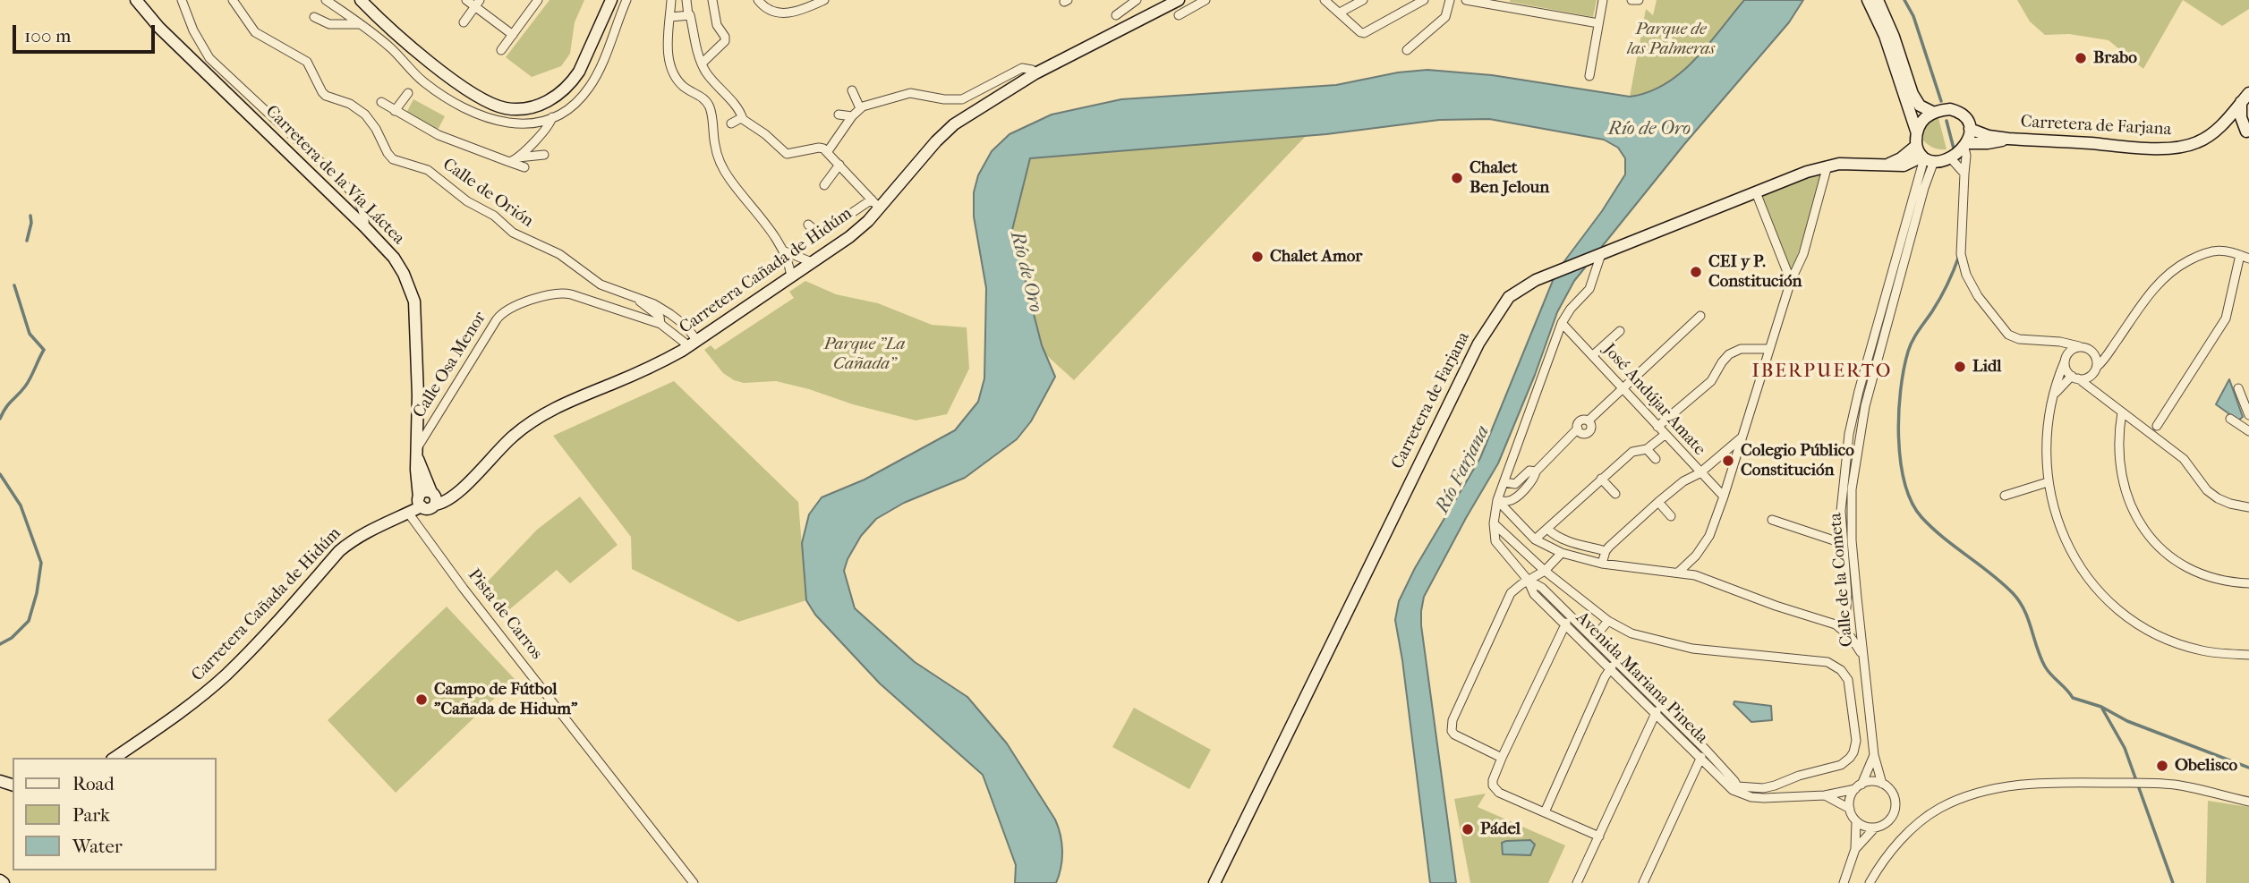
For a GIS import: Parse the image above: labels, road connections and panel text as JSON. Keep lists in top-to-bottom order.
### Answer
{
  "streets": {
    "street": [
      "Carretera de Farjana",
      "Carretera de la Vía Láctea",
      "Calle de Orión",
      "Carretera Cañada de Hidúm",
      "Calle Osa Menor",
      "José Andújar Amate",
      "Calle de la Cometa",
      "Pista de Carros",
      "Avenida Mariana Pineda"
    ]
  },
  "crossings": [
    ["Carretera de Farjana", "Calle de la Cometa"],
    ["Carretera de Farjana", "Avenida Mariana Pineda"],
    ["Carretera de la Vía Láctea", "Carretera Cañada de Hidúm"],
    ["Carretera de la Vía Láctea", "Calle Osa Menor"],
    ["Calle de Orión", "Carretera Cañada de Hidúm"],
    ["Calle de Orión", "Calle Osa Menor"],
    ["Carretera Cañada de Hidúm", "Calle Osa Menor"],
    ["Carretera Cañada de Hidúm", "Pista de Carros"],
    ["José Andújar Amate", "Avenida Mariana Pineda"],
    ["Calle de la Cometa", "Avenida Mariana Pineda"]
  ],
  "districts": ["IBERPUERTO"],
  "water": ["Río de Oro", "Río Farjana"],
  "parks": ["Parque de las Palmeras", "Parque \"La Cañada\""],
  "places": [
    "Brabo",
    "Chalet Ben Jeloun",
    "Chalet Amor",
    "CEI y P. Constitución",
    "Lidl",
    "Colegio Público Constitución",
    "Campo de Fútbol \"Cañada de Hidum\"",
    "Obelisco",
    "Pádel"
  ],
  "legend": ["Road", "Park", "Water"],
  "scale_bar": "100 m"
}
